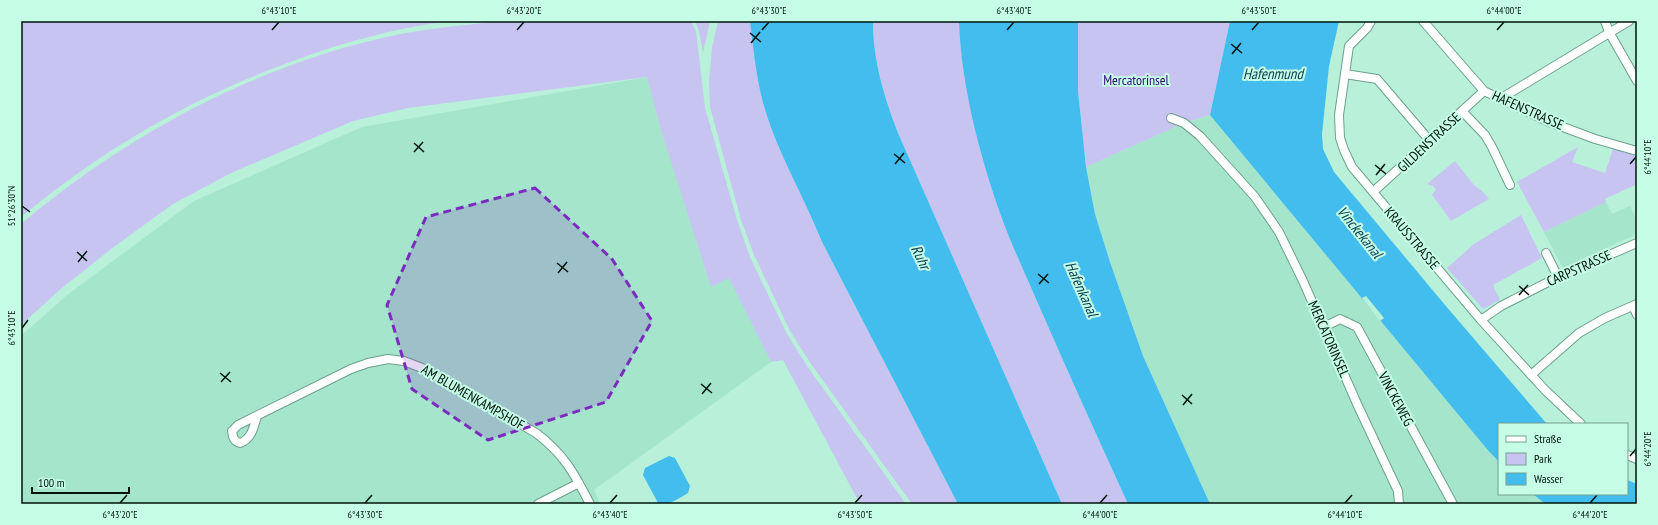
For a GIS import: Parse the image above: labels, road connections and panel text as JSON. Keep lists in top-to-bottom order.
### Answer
{
  "streets": {
    "street": [
      "HAFENSTRASSE",
      "GILDENSTRASSE",
      "KRAUSSTRASSE",
      "CARPSTRASSE",
      "MERCATORINSEL",
      "AM BLUMENKAMPSHOF",
      "VINCKEWEG"
    ]
  },
  "crossings": [
    ["HAFENSTRASSE", "GILDENSTRASSE"],
    ["GILDENSTRASSE", "KRAUSSTRASSE"],
    ["KRAUSSTRASSE", "CARPSTRASSE"],
    ["MERCATORINSEL", "VINCKEWEG"]
  ],
  "water": [
    "Hafenmund",
    "Vinckekanal",
    "Ruhr",
    "Hafenkanal"
  ],
  "parks": ["Mercatorinsel"],
  "legend": ["Straße", "Park", "Wasser"],
  "scale_bar": "100 m",
  "coordinates": [
    "6°43'10\"E",
    "6°43'20\"E",
    "6°43'30\"E",
    "6°43'40\"E",
    "6°43'50\"E",
    "6°44'00\"E",
    "6°44'10\"E",
    "51°26'30\"N",
    "6°44'20\"E"
  ]
}
